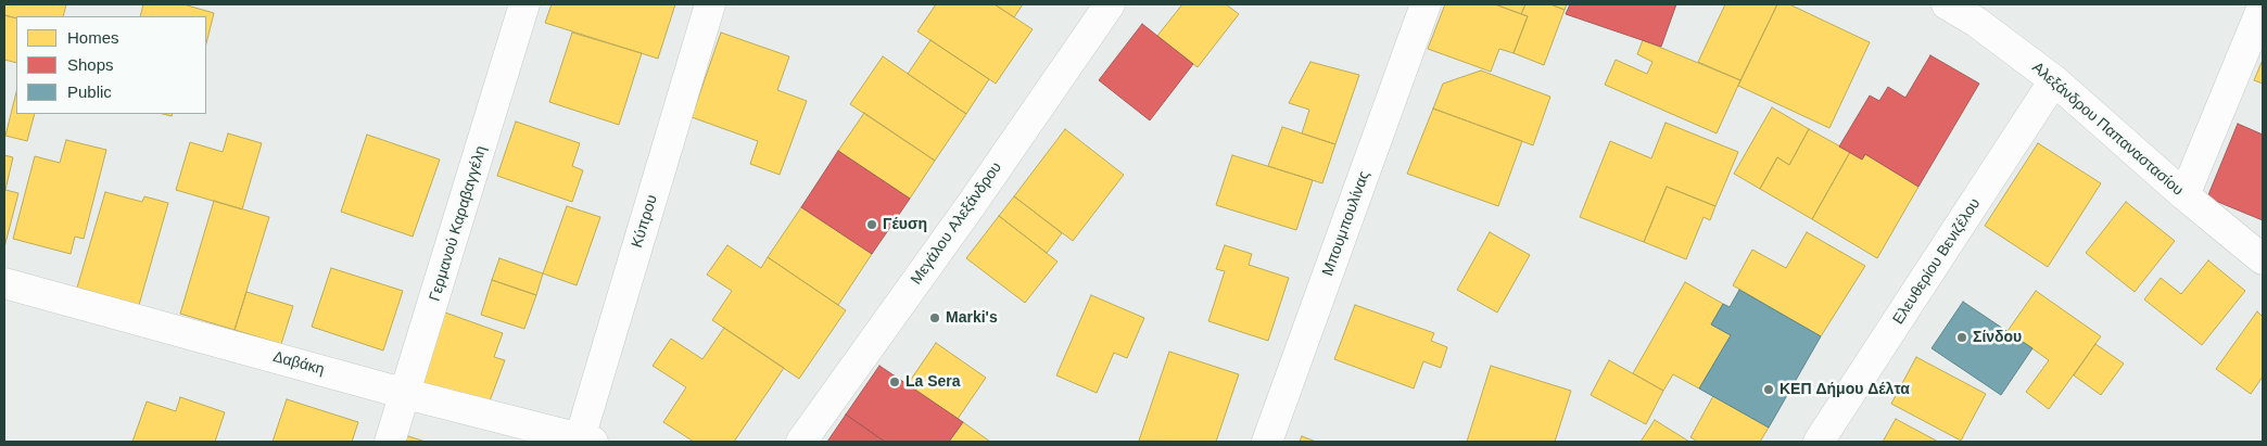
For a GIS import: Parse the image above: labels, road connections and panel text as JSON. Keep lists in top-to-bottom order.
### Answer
{
  "streets": {
    "street": [
      "Αλεξάνδρου Παπαναστασίου",
      "Κύπρου",
      "Γερμανού Καραβαγγέλη",
      "Μεγάλου Αλεξάνδρου",
      "Μπουμπουλίνας",
      "Ελευθερίου Βενιζέλου",
      "Δαβάκη"
    ]
  },
  "crossings": [
    ["Αλεξάνδρου Παπαναστασίου", "Ελευθερίου Βενιζέλου"],
    ["Κύπρου", "Δαβάκη"],
    ["Γερμανού Καραβαγγέλη", "Δαβάκη"]
  ],
  "places": [
    "Γέυση",
    "Marki's",
    "Σίνδου",
    "La Sera",
    "ΚΕΠ Δήμου Δέλτα"
  ],
  "legend": ["Homes", "Shops", "Public"]
}
